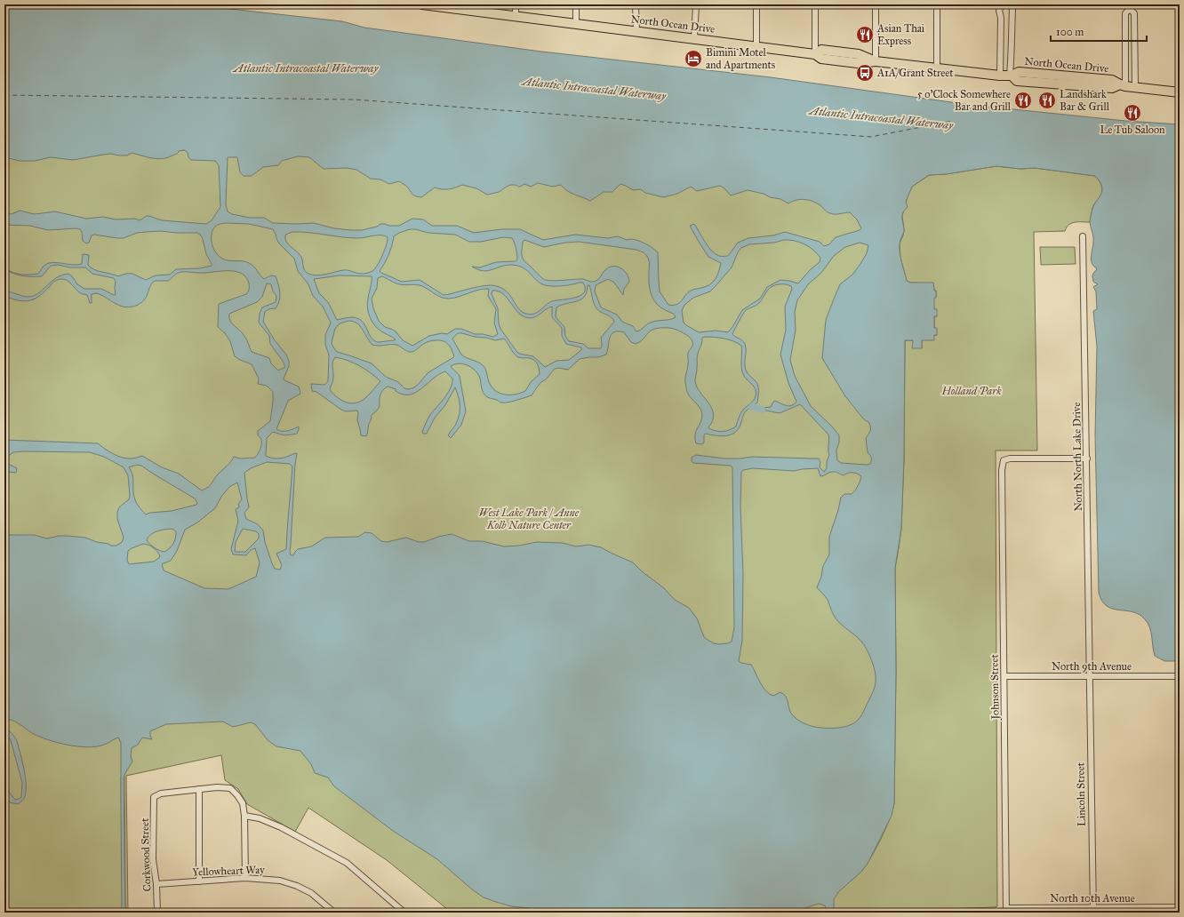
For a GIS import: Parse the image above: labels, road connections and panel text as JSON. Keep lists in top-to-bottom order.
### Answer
{
  "streets": {
    "main road": ["North Ocean Drive"],
    "street": [
      "North North Lake Drive",
      "North 9th Avenue",
      "Johnson Street",
      "Lincoln Street",
      "Corkwood Street",
      "Yellowheart Way",
      "North 10th Avenue"
    ]
  },
  "crossings": [
    ["North North Lake Drive", "North 9th Avenue"],
    ["North North Lake Drive", "Johnson Street"],
    ["North North Lake Drive", "Lincoln Street"],
    ["North 9th Avenue", "Johnson Street"],
    ["North 9th Avenue", "Lincoln Street"],
    ["Johnson Street", "North 10th Avenue"],
    ["Lincoln Street", "North 10th Avenue"],
    ["Corkwood Street", "Yellowheart Way"]
  ],
  "water": ["Atlantic Intracoastal Waterway"],
  "parks": ["Holland Park", "West Lake Park / Anne Kolb Nature Center"],
  "places": {
    "restaurant": [
      "Asian Thai Express",
      "5 o'Clock Somewhere Bar and Grill",
      "Landshark Bar & Grill",
      "Le Tub Saloon"
    ],
    "hotel": ["Bimini Motel and Apartments"],
    "bus stop": ["A1A/Grant Street"]
  },
  "scale_bar": "100 m"
}
